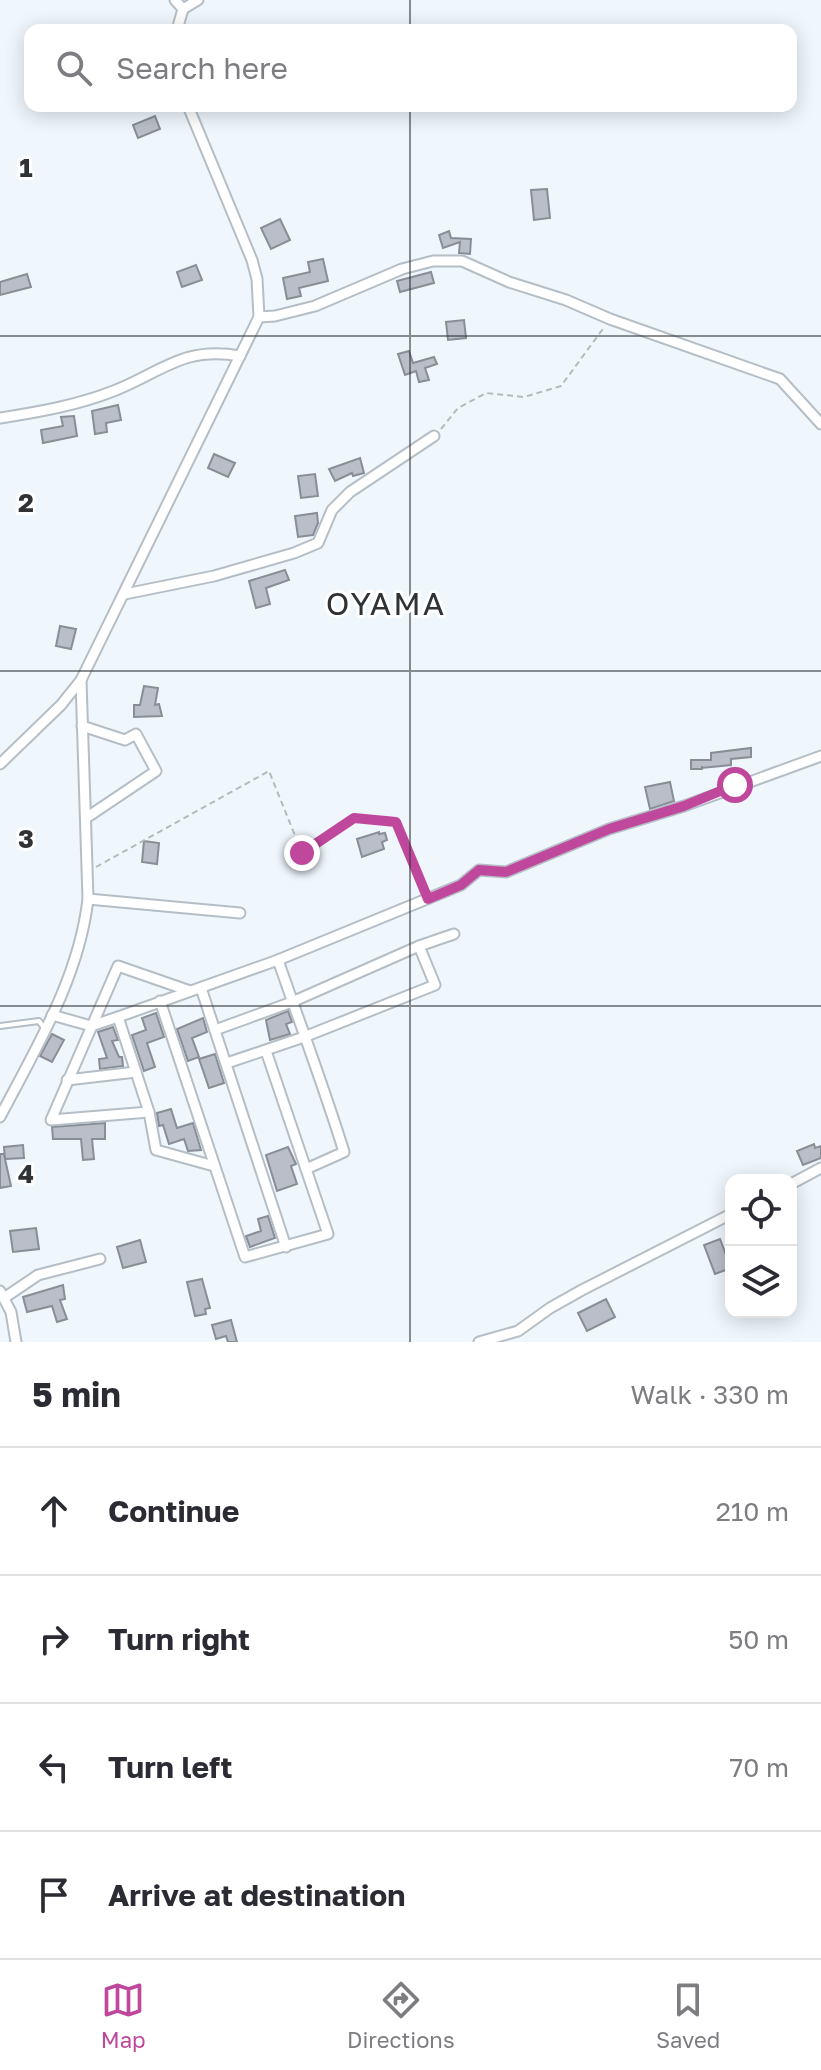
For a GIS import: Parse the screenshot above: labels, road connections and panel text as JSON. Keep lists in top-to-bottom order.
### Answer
{
  "districts": ["OYAMA"],
  "page": {
    "search": "Search here",
    "heading": ["5 min", "Walk · 330 m"],
    "list": [
      ["Continue", "210 m"],
      ["Turn right", "50 m"],
      ["Turn left", "70 m"],
      "Arrive at destination"
    ],
    "nav": ["Map", "Directions", "Saved"]
  },
  "grid": {
    "rows": [
      "1",
      "2",
      "3",
      "4"
    ]
  }
}
